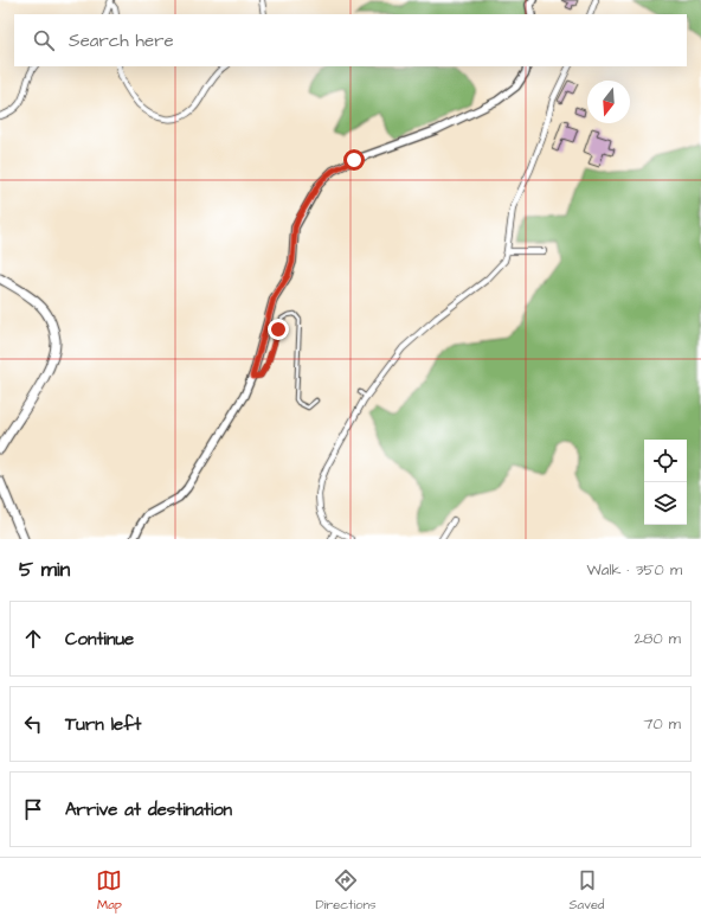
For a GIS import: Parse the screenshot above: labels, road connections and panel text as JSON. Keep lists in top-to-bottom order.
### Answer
{
  "north": "bottom",
  "page": {
    "search": "Search here",
    "heading": ["5 min", "Walk · 350 m"],
    "list": [
      ["Continue", "280 m"],
      ["Turn left", "70 m"],
      "Arrive at destination"
    ],
    "nav": ["Map", "Directions", "Saved"]
  }
}
